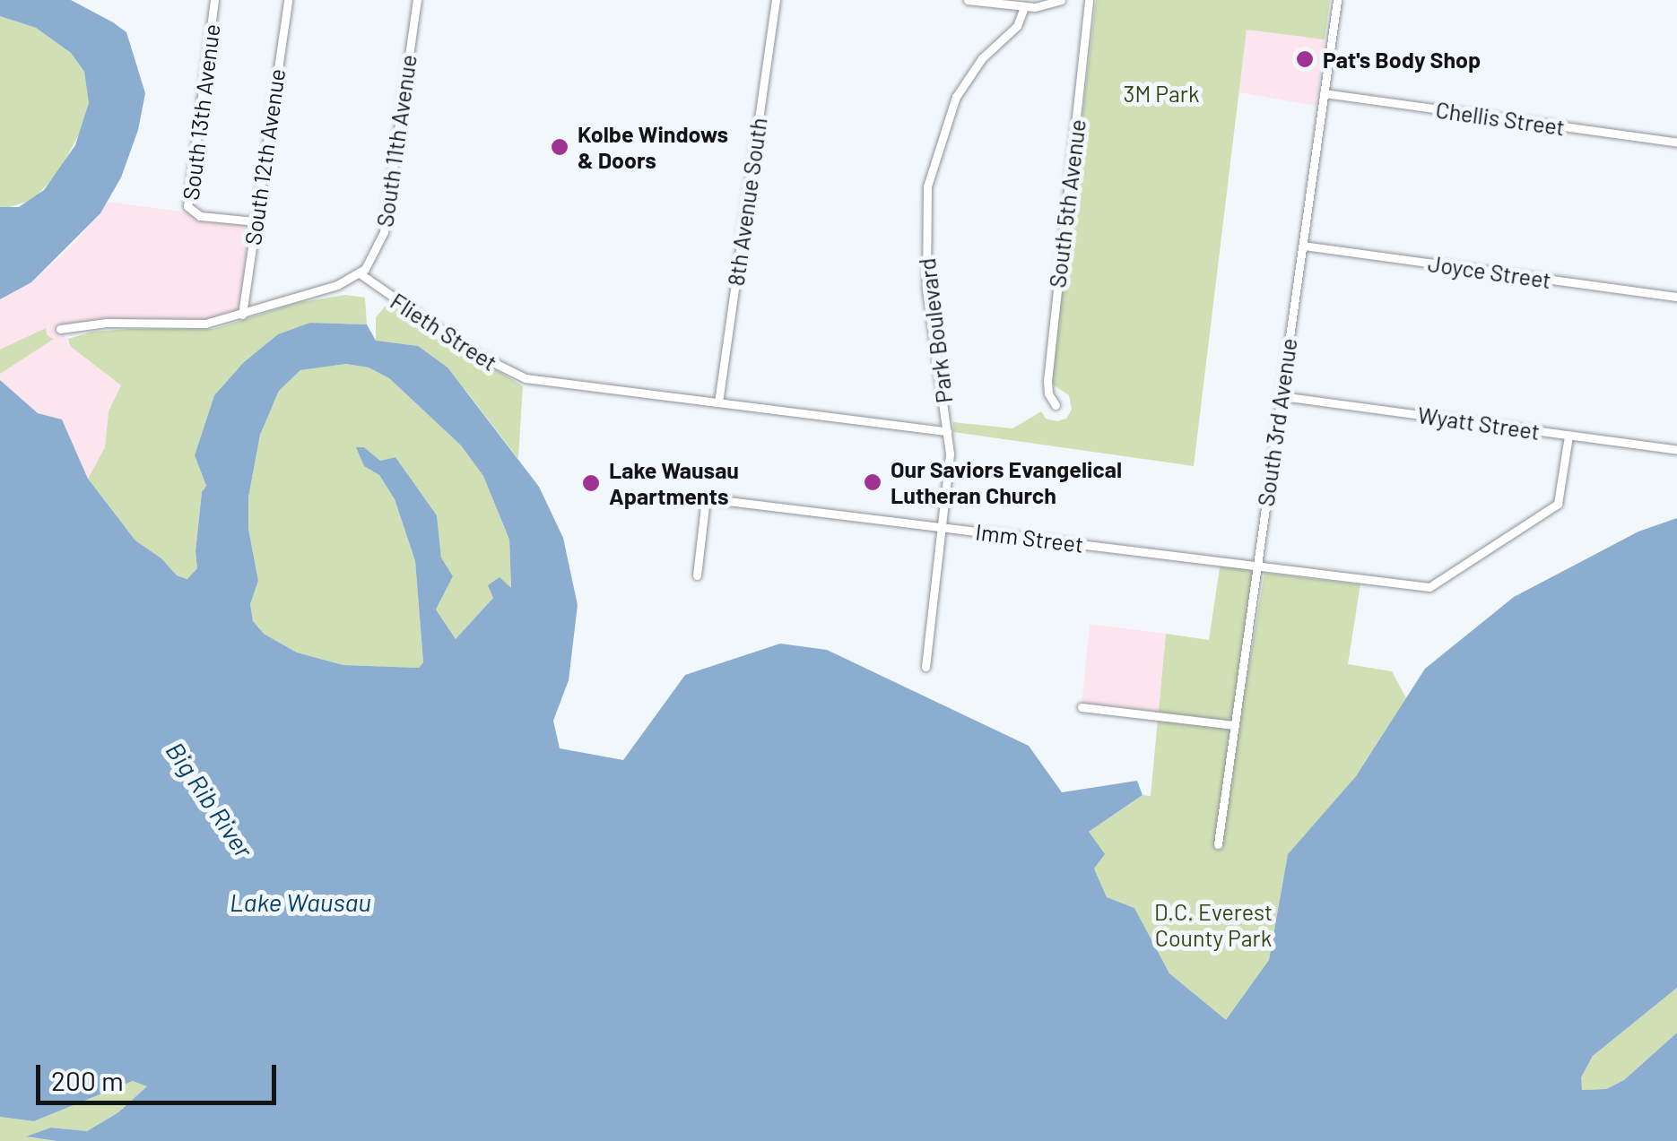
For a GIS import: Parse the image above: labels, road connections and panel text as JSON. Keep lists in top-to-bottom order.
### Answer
{
  "streets": {
    "street": [
      "South 13th Avenue",
      "Chellis Street",
      "South 11th Avenue",
      "South 12th Avenue",
      "8th Avenue South",
      "South 5th Avenue",
      "Joyce Street",
      "Park Boulevard",
      "Flieth Street",
      "South 3rd Avenue",
      "Wyatt Street",
      "Imm Street"
    ]
  },
  "crossings": [
    ["South 13th Avenue", "South 12th Avenue"],
    ["Chellis Street", "South 3rd Avenue"],
    ["South 11th Avenue", "Flieth Street"],
    ["8th Avenue South", "Flieth Street"],
    ["Joyce Street", "South 3rd Avenue"],
    ["Park Boulevard", "Flieth Street"],
    ["Park Boulevard", "Imm Street"],
    ["South 3rd Avenue", "Wyatt Street"],
    ["South 3rd Avenue", "Imm Street"],
    ["Wyatt Street", "Imm Street"]
  ],
  "water": ["Big Rib River", "Lake Wausau"],
  "parks": ["3M Park", "D.C. Everest County Park"],
  "places": [
    "Pat's Body Shop",
    "Kolbe Windows & Doors",
    "Our Saviors Evangelical Lutheran Church",
    "Lake Wausau Apartments"
  ],
  "scale_bar": "200 m"
}
